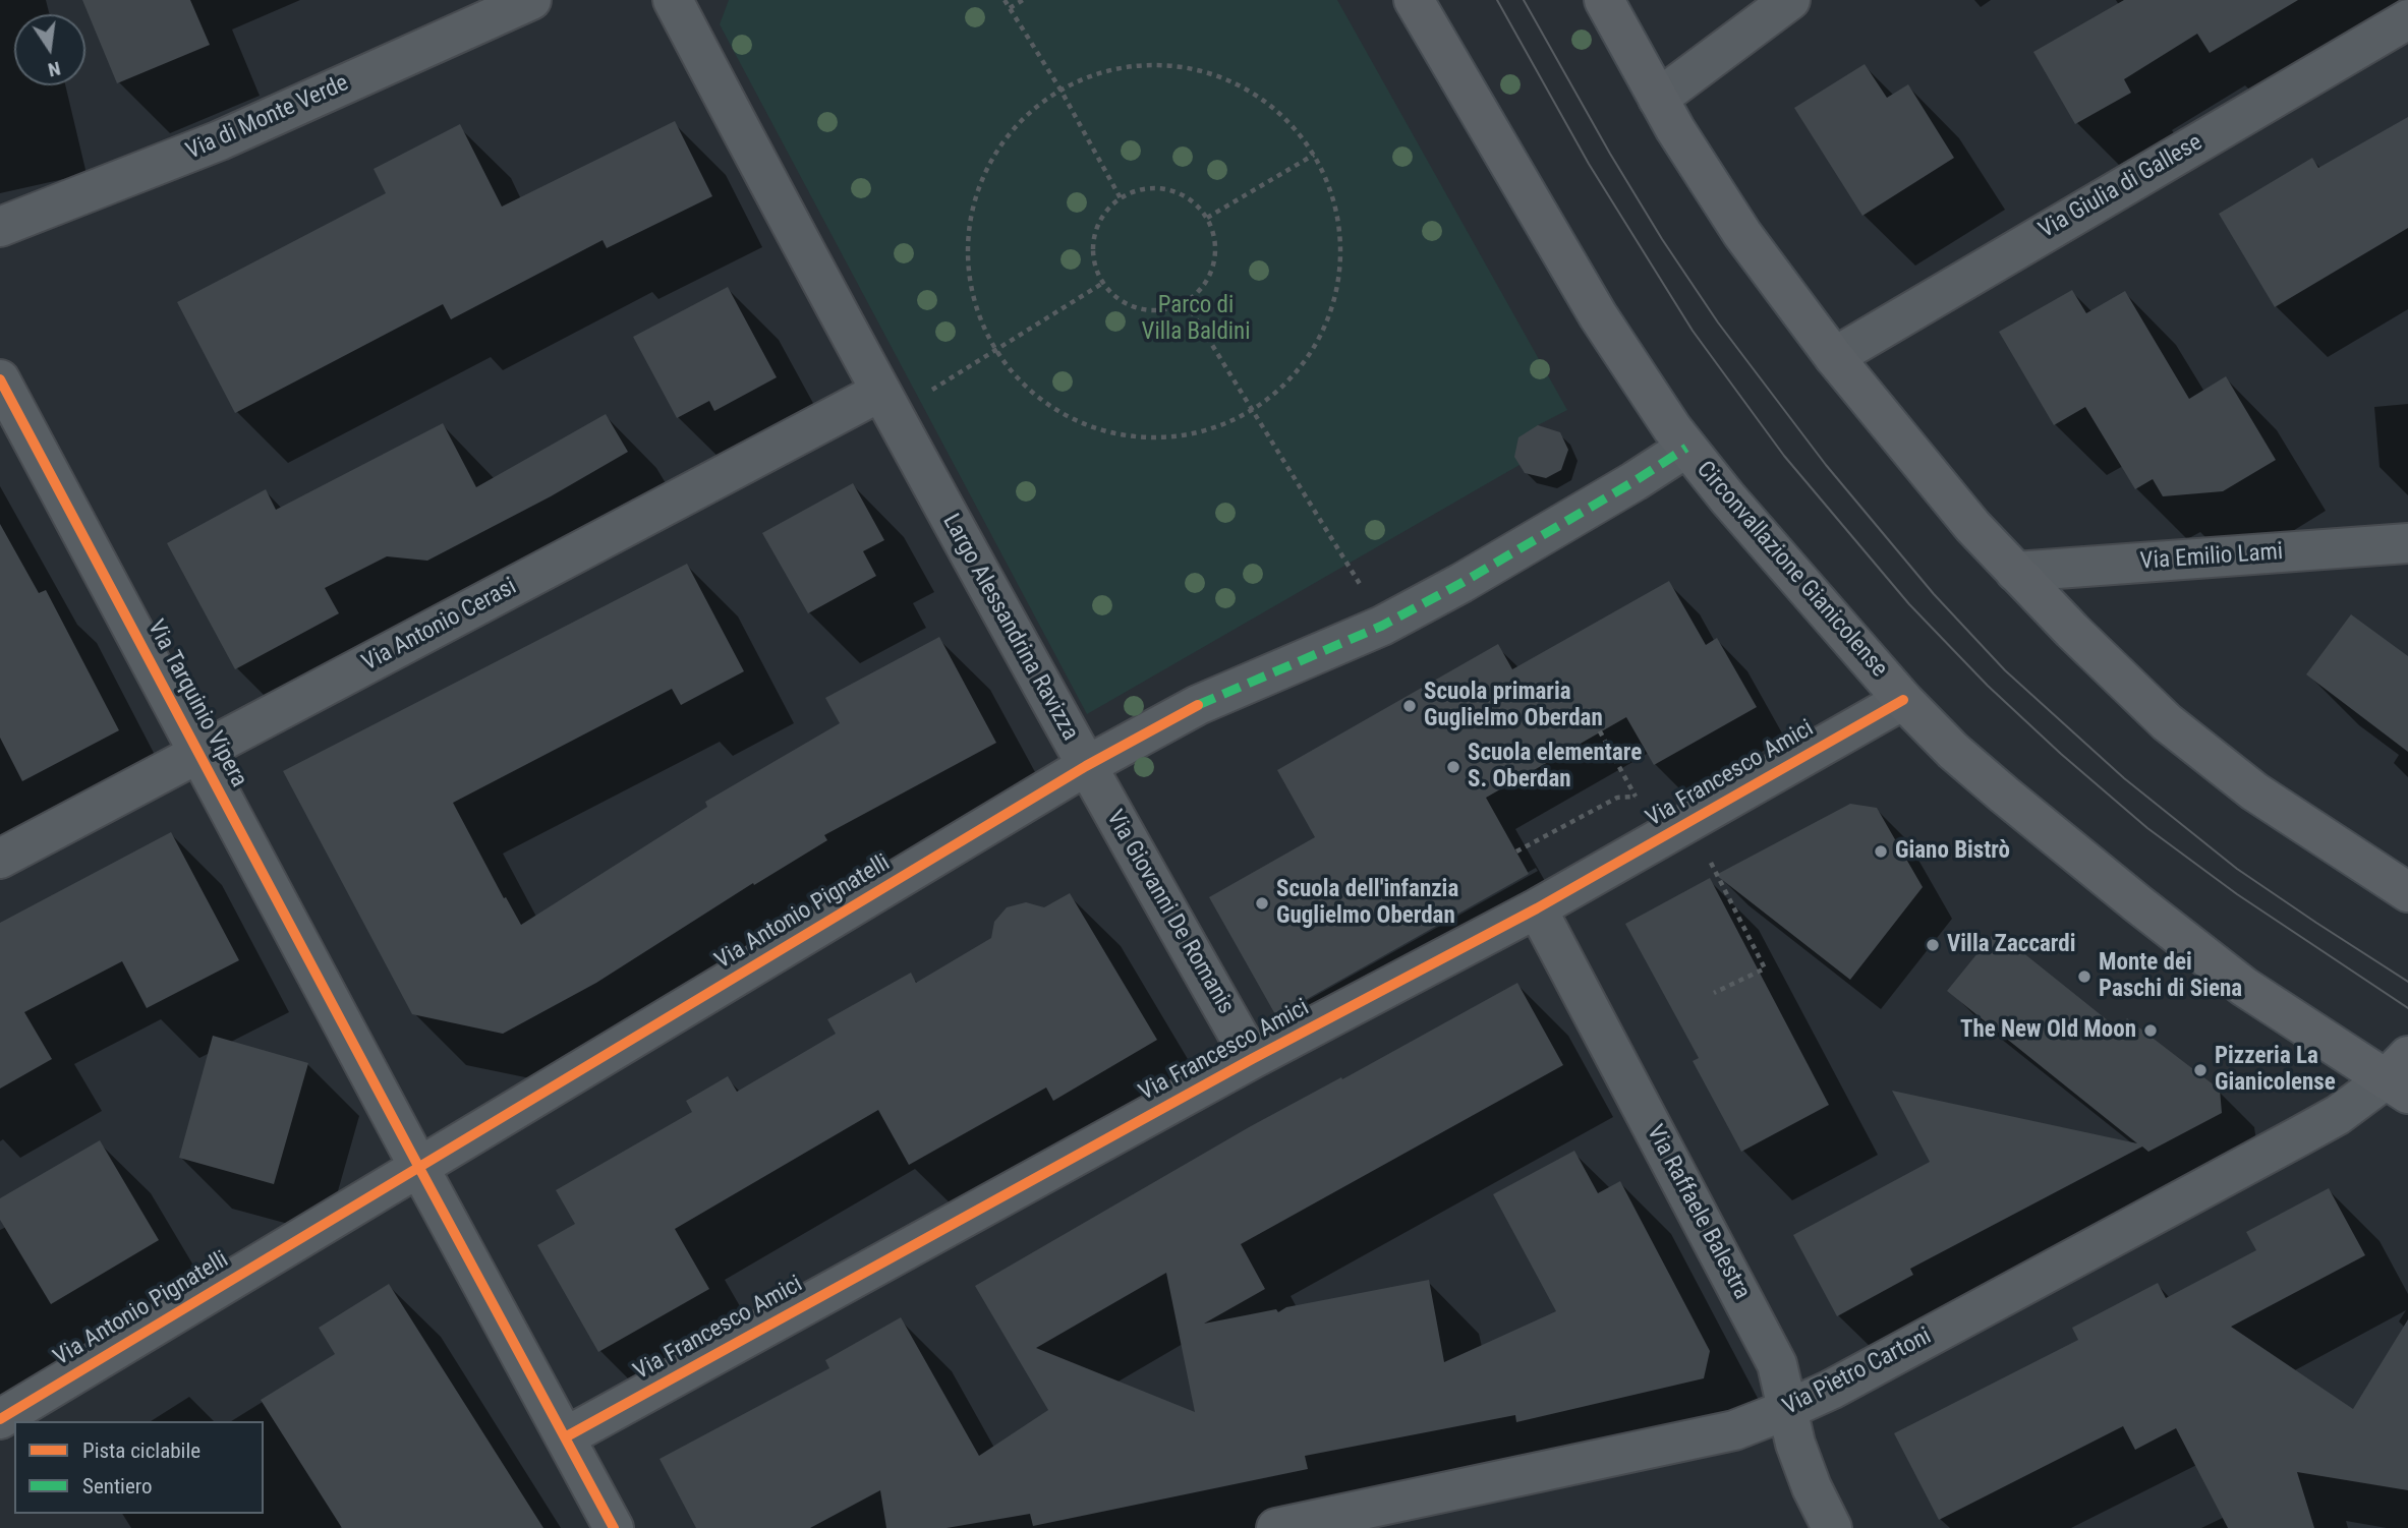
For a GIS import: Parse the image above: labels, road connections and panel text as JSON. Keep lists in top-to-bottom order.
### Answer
{
  "streets": {
    "main road": ["Circonvallazione Gianicolense"],
    "street": [
      "Via di Monte Verde",
      "Via Giulia di Gallese",
      "Via Emilio Lami",
      "Via Antonio Cerasi",
      "Largo Alessandrina Ravizza",
      "Via Tarquinio Vipera",
      "Via Francesco Amici",
      "Via Antonio Pignatelli",
      "Via Giovanni De Romanis",
      "Via Raffaele Balestra",
      "Via Pietro Cartoni"
    ]
  },
  "crossings": [
    ["Circonvallazione Gianicolense", "Largo Alessandrina Ravizza"],
    ["Circonvallazione Gianicolense", "Via Francesco Amici"],
    ["Circonvallazione Gianicolense", "Via Pietro Cartoni"],
    ["Via Antonio Cerasi", "Largo Alessandrina Ravizza"],
    ["Via Antonio Cerasi", "Via Tarquinio Vipera"],
    ["Largo Alessandrina Ravizza", "Via Antonio Pignatelli"],
    ["Largo Alessandrina Ravizza", "Via Giovanni De Romanis"],
    ["Via Tarquinio Vipera", "Via Francesco Amici"],
    ["Via Tarquinio Vipera", "Via Antonio Pignatelli"],
    ["Via Francesco Amici", "Via Giovanni De Romanis"],
    ["Via Francesco Amici", "Via Raffaele Balestra"],
    ["Via Antonio Pignatelli", "Via Giovanni De Romanis"],
    ["Via Raffaele Balestra", "Via Pietro Cartoni"]
  ],
  "parks": ["Parco di Villa Baldini"],
  "places": [
    "Scuola primaria Guglielmo Oberdan",
    "Scuola elementare S. Oberdan",
    "Giano Bistrò",
    "Scuola dell'infanzia Guglielmo Oberdan",
    "Villa Zaccardi",
    "Monte dei Paschi di Siena",
    "The New Old Moon",
    "Pizzeria La Gianicolense"
  ],
  "legend": ["Pista ciclabile", "Sentiero"],
  "north": "bottom"
}
